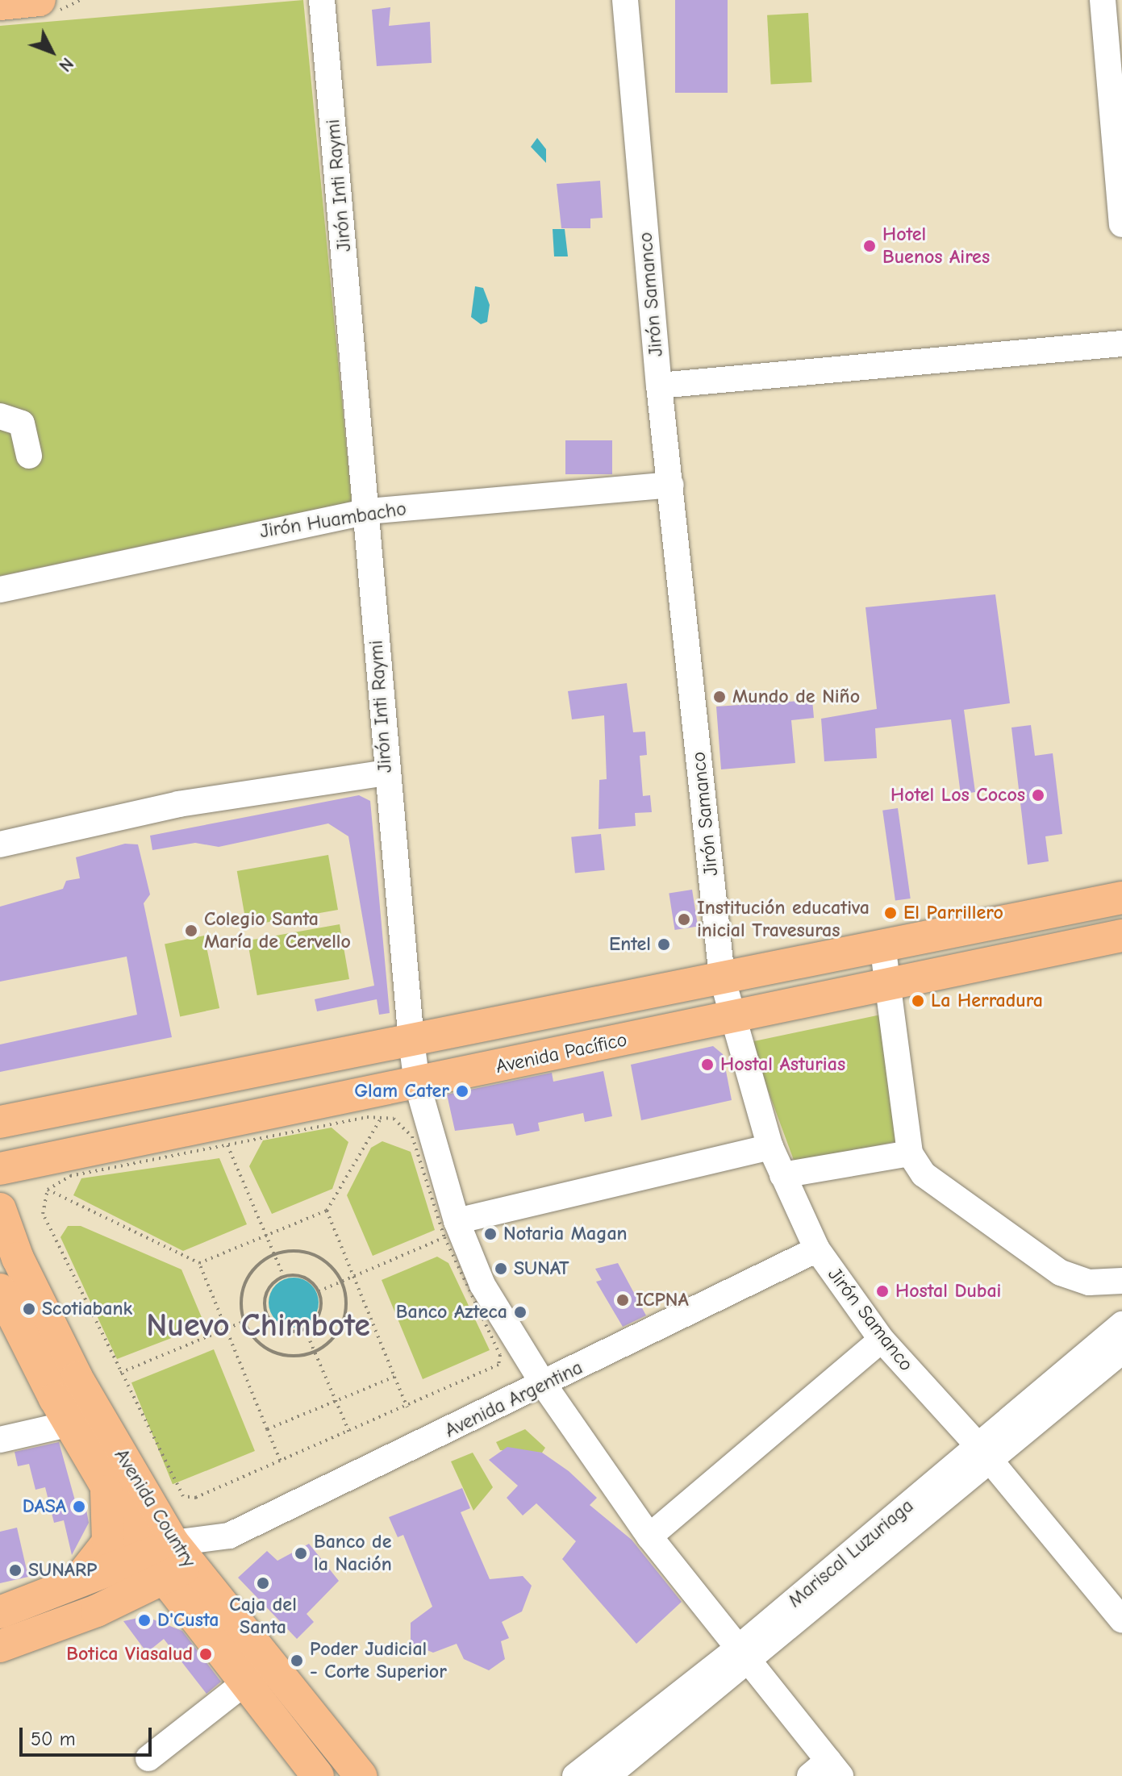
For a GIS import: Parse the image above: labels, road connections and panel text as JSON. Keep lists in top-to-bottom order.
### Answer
{
  "streets": {
    "main road": ["Avenida Pacífico", "Avenida Argentina", "Avenida Country"],
    "street": [
      "Jirón Inti Raymi",
      "Jirón Samanco",
      "Jirón Huambacho",
      "Mariscal Luzuriaga"
    ]
  },
  "crossings": [
    ["Jirón Inti Raymi", "Jirón Huambacho"],
    ["Jirón Inti Raymi", "Avenida Pacífico"],
    ["Jirón Inti Raymi", "Avenida Argentina"],
    ["Jirón Inti Raymi", "Mariscal Luzuriaga"],
    ["Jirón Samanco", "Jirón Huambacho"],
    ["Jirón Samanco", "Avenida Pacífico"],
    ["Jirón Samanco", "Avenida Argentina"],
    ["Jirón Samanco", "Mariscal Luzuriaga"],
    ["Avenida Argentina", "Avenida Country"]
  ],
  "districts": ["Nuevo Chimbote"],
  "places": [
    "Hotel Buenos Aires",
    "Mundo de Niño",
    "Hotel Los Cocos",
    "El Parrillero",
    "Institución educativa inicial Travesuras",
    "Colegio Santa María de Cervello",
    "Entel",
    "La Herradura",
    "Hostal Asturias",
    "Glam Cater",
    "Notaria Magan",
    "SUNAT",
    "Hostal Dubai",
    "ICPNA",
    "Scotiabank",
    "Banco Azteca",
    "DASA",
    "Banco de la Nación",
    "SUNARP",
    "Caja del Santa",
    "D'Custa",
    "Botica Viasalud",
    "Poder Judicial - Corte Superior"
  ],
  "scale_bar": "50 m",
  "north": "bottom right"
}
